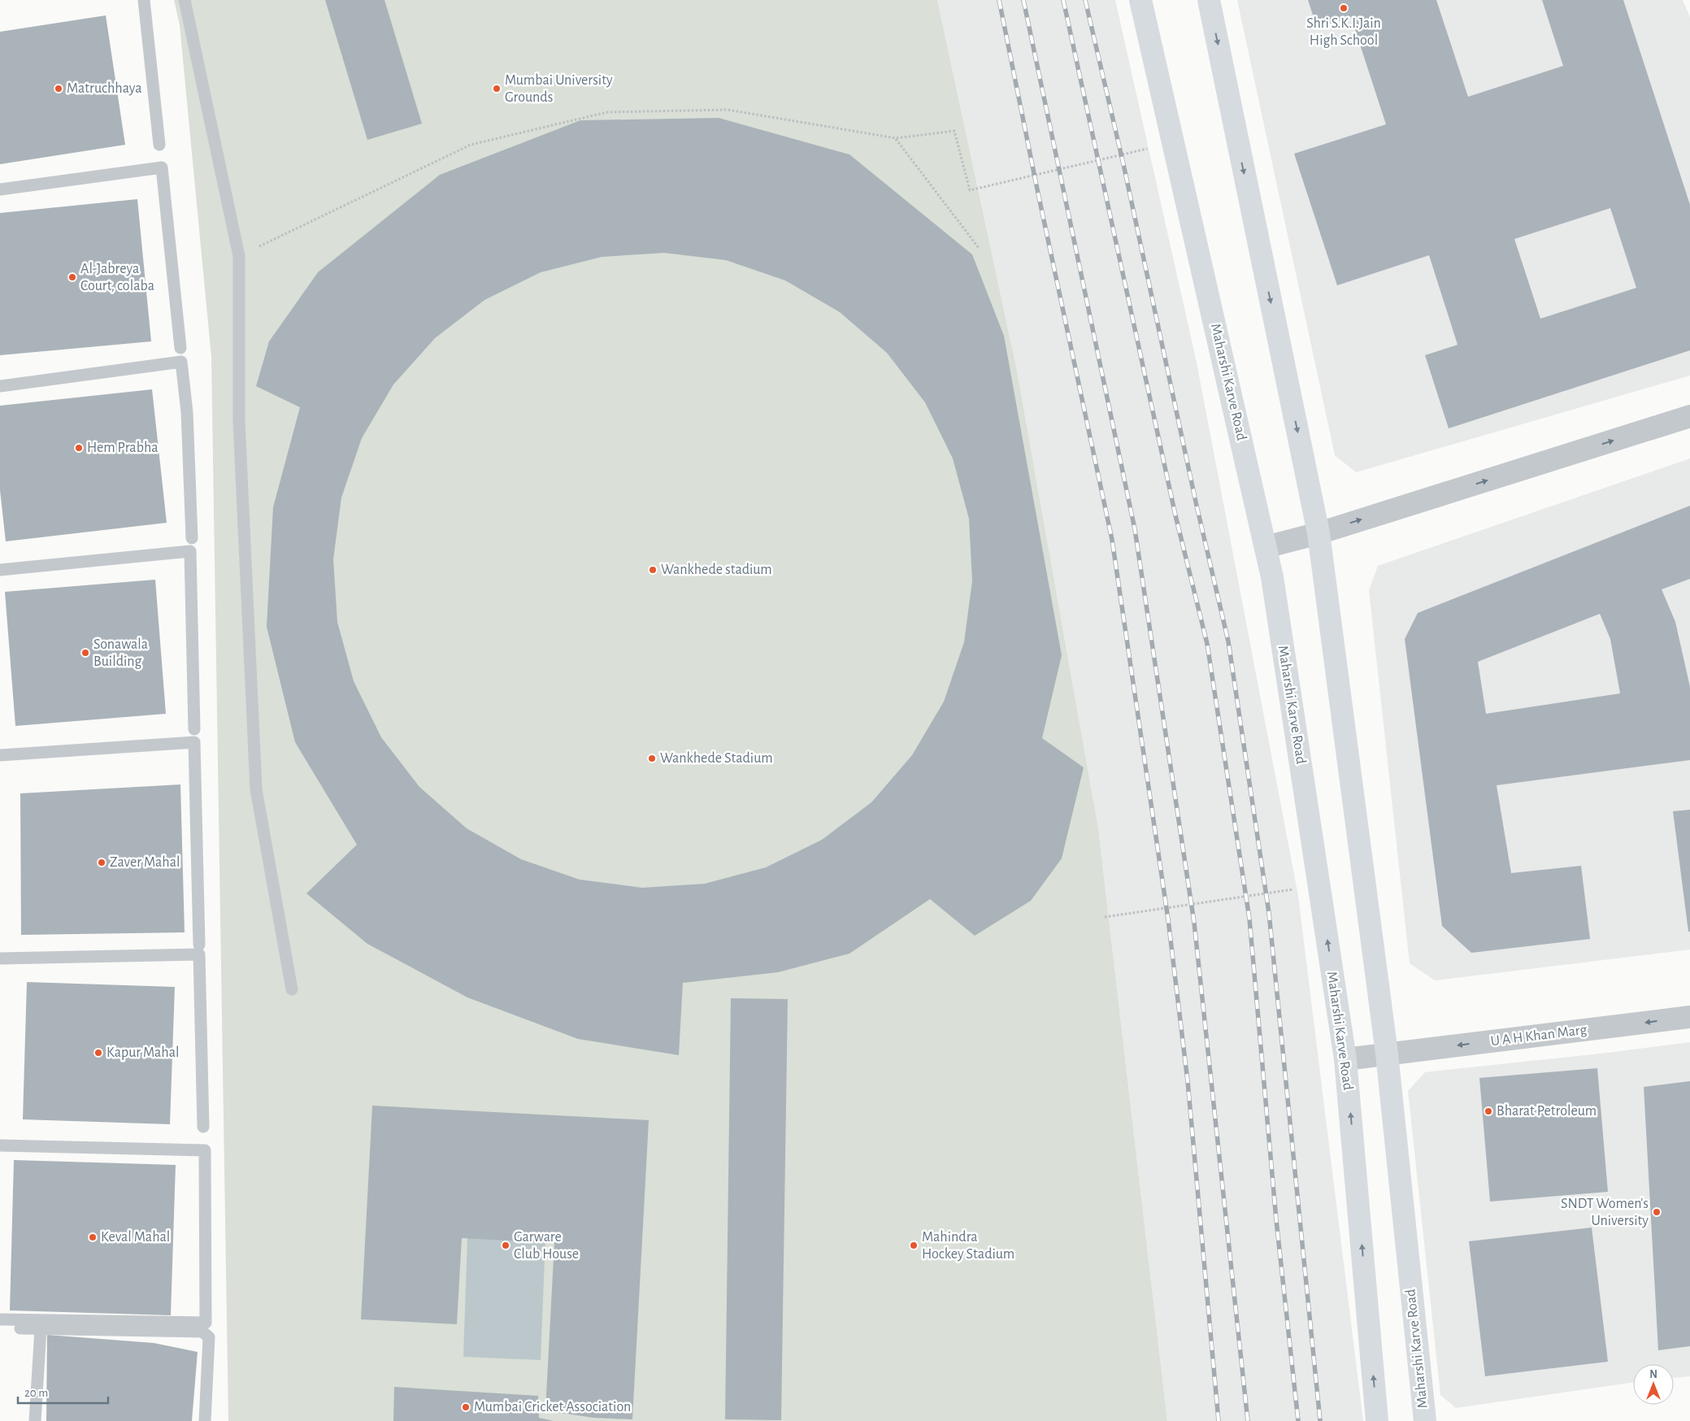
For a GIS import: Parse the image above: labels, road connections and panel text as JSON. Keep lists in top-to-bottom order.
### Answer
{
  "streets": {
    "main road": ["Maharshi Karve Road"],
    "street": ["U A H Khan Marg"]
  },
  "crossings": [
    ["Maharshi Karve Road", "U A H Khan Marg"]
  ],
  "one_way": ["U A H Khan Marg"],
  "places": [
    "Shri S.K.I.Jain High School",
    "Matruchhaya",
    "Mumbai University Grounds",
    "Al-Jabreya Court, colaba",
    "Hem Prabha",
    "Wankhede stadium",
    "Sonawala Building",
    "Wankhede Stadium",
    "Zaver Mahal",
    "Kapur Mahal",
    "Bharat Petroleum",
    "SNDT Women's University",
    "Keval Mahal",
    "Garware Club House",
    "Mahindra Hockey Stadium",
    "Mumbai Cricket Association"
  ],
  "scale_bar": "20 m",
  "north": "top"
}
